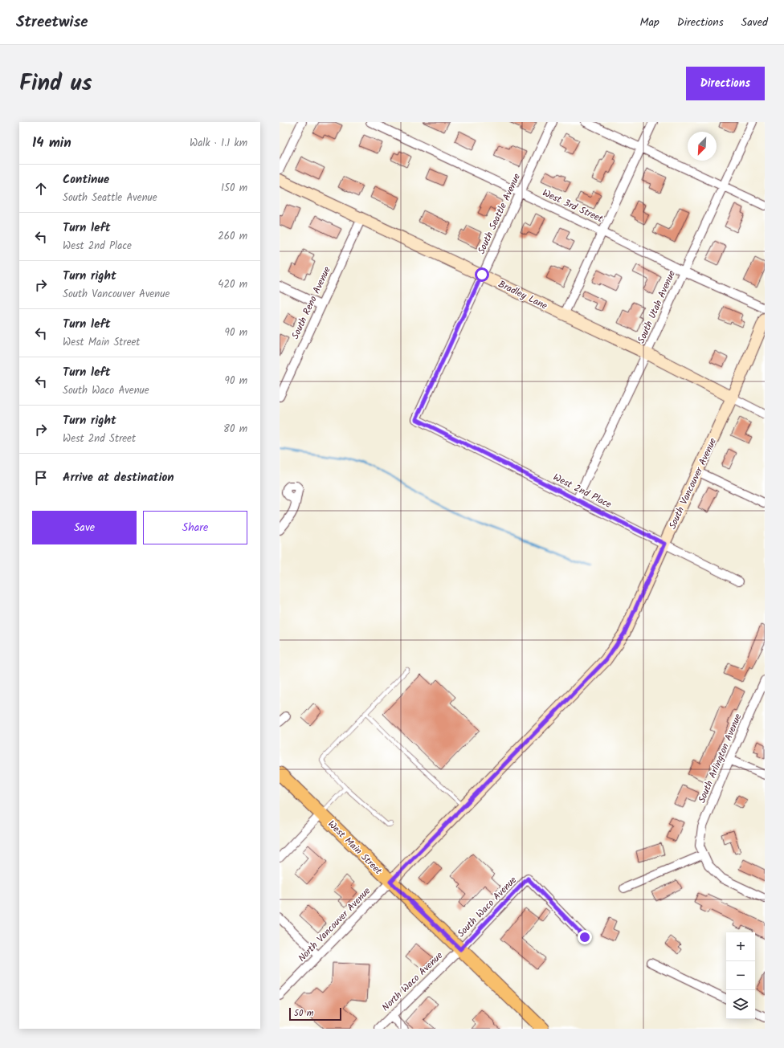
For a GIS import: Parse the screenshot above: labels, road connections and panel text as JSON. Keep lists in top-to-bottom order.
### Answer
{
  "streets": {
    "main road": ["West Main Street"],
    "street": [
      "West 3rd Street",
      "South Seattle Avenue",
      "Bradley Lane",
      "South Reno Avenue",
      "South Utah Avenue",
      "South Vancouver Avenue",
      "West 2nd Place",
      "South Arlington Avenue",
      "South Waco Avenue",
      "North Vancouver Avenue",
      "North Waco Avenue"
    ]
  },
  "crossings": [
    ["West 3rd Street", "South Seattle Avenue"],
    ["West 3rd Street", "South Utah Avenue"],
    ["South Seattle Avenue", "Bradley Lane"],
    ["South Seattle Avenue", "West 2nd Place"],
    ["Bradley Lane", "South Reno Avenue"],
    ["Bradley Lane", "South Utah Avenue"],
    ["Bradley Lane", "South Vancouver Avenue"],
    ["South Utah Avenue", "West 2nd Place"],
    ["South Vancouver Avenue", "West 2nd Place"],
    ["South Vancouver Avenue", "West Main Street"],
    ["South Vancouver Avenue", "North Vancouver Avenue"],
    ["West Main Street", "South Waco Avenue"],
    ["West Main Street", "North Vancouver Avenue"],
    ["West Main Street", "North Waco Avenue"],
    ["South Waco Avenue", "North Waco Avenue"]
  ],
  "scale_bar": "50 m",
  "north": "bottom left",
  "page": {
    "header": "Streetwise",
    "nav": ["Map", "Directions", "Saved"],
    "title": "Find us",
    "buttons": [
      "Directions",
      ["Save", "Share"]
    ],
    "heading": ["14 min", "Walk · 1.1 km"],
    "list": [
      ["Continue", "South Seattle Avenue", "150 m"],
      ["Turn left", "West 2nd Place", "260 m"],
      ["Turn right", "South Vancouver Avenue", "420 m"],
      ["Turn left", "West Main Street", "90 m"],
      ["Turn left", "South Waco Avenue", "90 m"],
      ["Turn right", "West 2nd Street", "80 m"],
      "Arrive at destination"
    ],
    "map_buttons": ["+", "−"],
    "scale": "50 m"
  }
}
